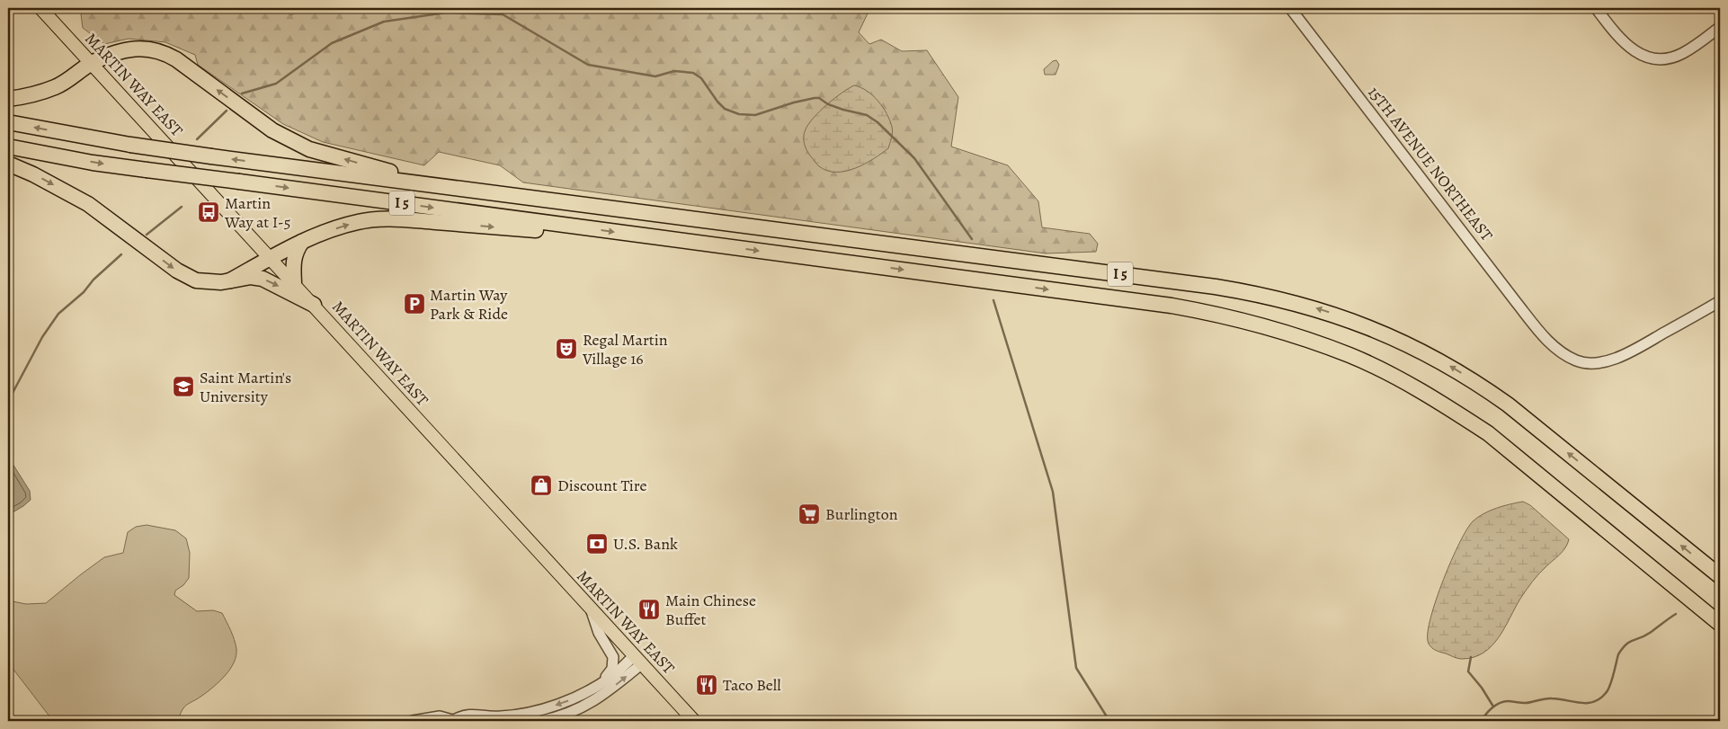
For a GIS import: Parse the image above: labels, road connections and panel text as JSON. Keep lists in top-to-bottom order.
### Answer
{
  "streets": {
    "highway": ["I 5"],
    "main road": ["MARTIN WAY EAST"],
    "street": ["15TH AVENUE NORTHEAST"]
  },
  "places": {
    "bus stop": ["Martin Way at I-5"],
    "parking": ["Martin Way Park & Ride"],
    "theatre": ["Regal Martin Village 16"],
    "school or university": ["Saint Martin's University"],
    "shop": ["Discount Tire"],
    "supermarket": ["Burlington"],
    "bank": ["U.S. Bank"],
    "restaurant": ["Main Chinese Buffet", "Taco Bell"]
  }
}
